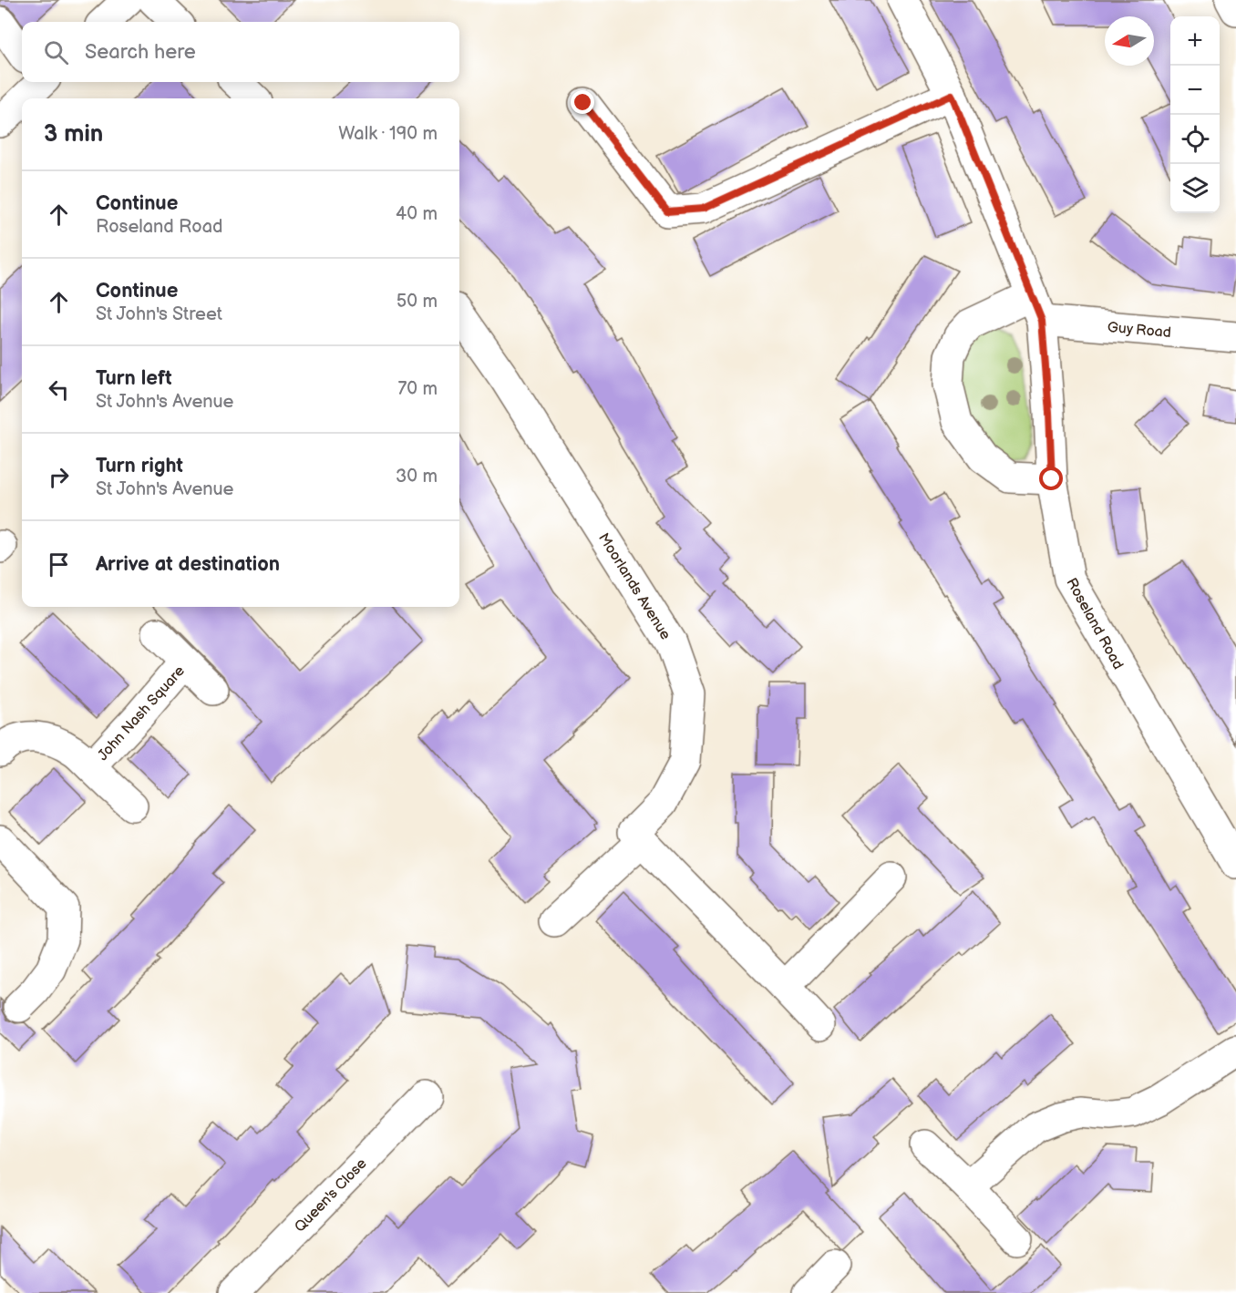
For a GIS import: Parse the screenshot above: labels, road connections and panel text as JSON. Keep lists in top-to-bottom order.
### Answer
{
  "streets": {
    "street": [
      "Guy Road",
      "Moorlands Avenue",
      "Roseland Road",
      "John Nash Square",
      "Queen's Close"
    ]
  },
  "crossings": [
    ["Guy Road", "Roseland Road"]
  ],
  "north": "left",
  "page": {
    "map_buttons": ["+", "−"],
    "search": "Search here",
    "heading": ["3 min", "Walk · 190 m"],
    "list": [
      ["Continue", "Roseland Road", "40 m"],
      ["Continue", "St John's Street", "50 m"],
      ["Turn left", "St John's Avenue", "70 m"],
      ["Turn right", "St John's Avenue", "30 m"],
      "Arrive at destination"
    ]
  }
}
